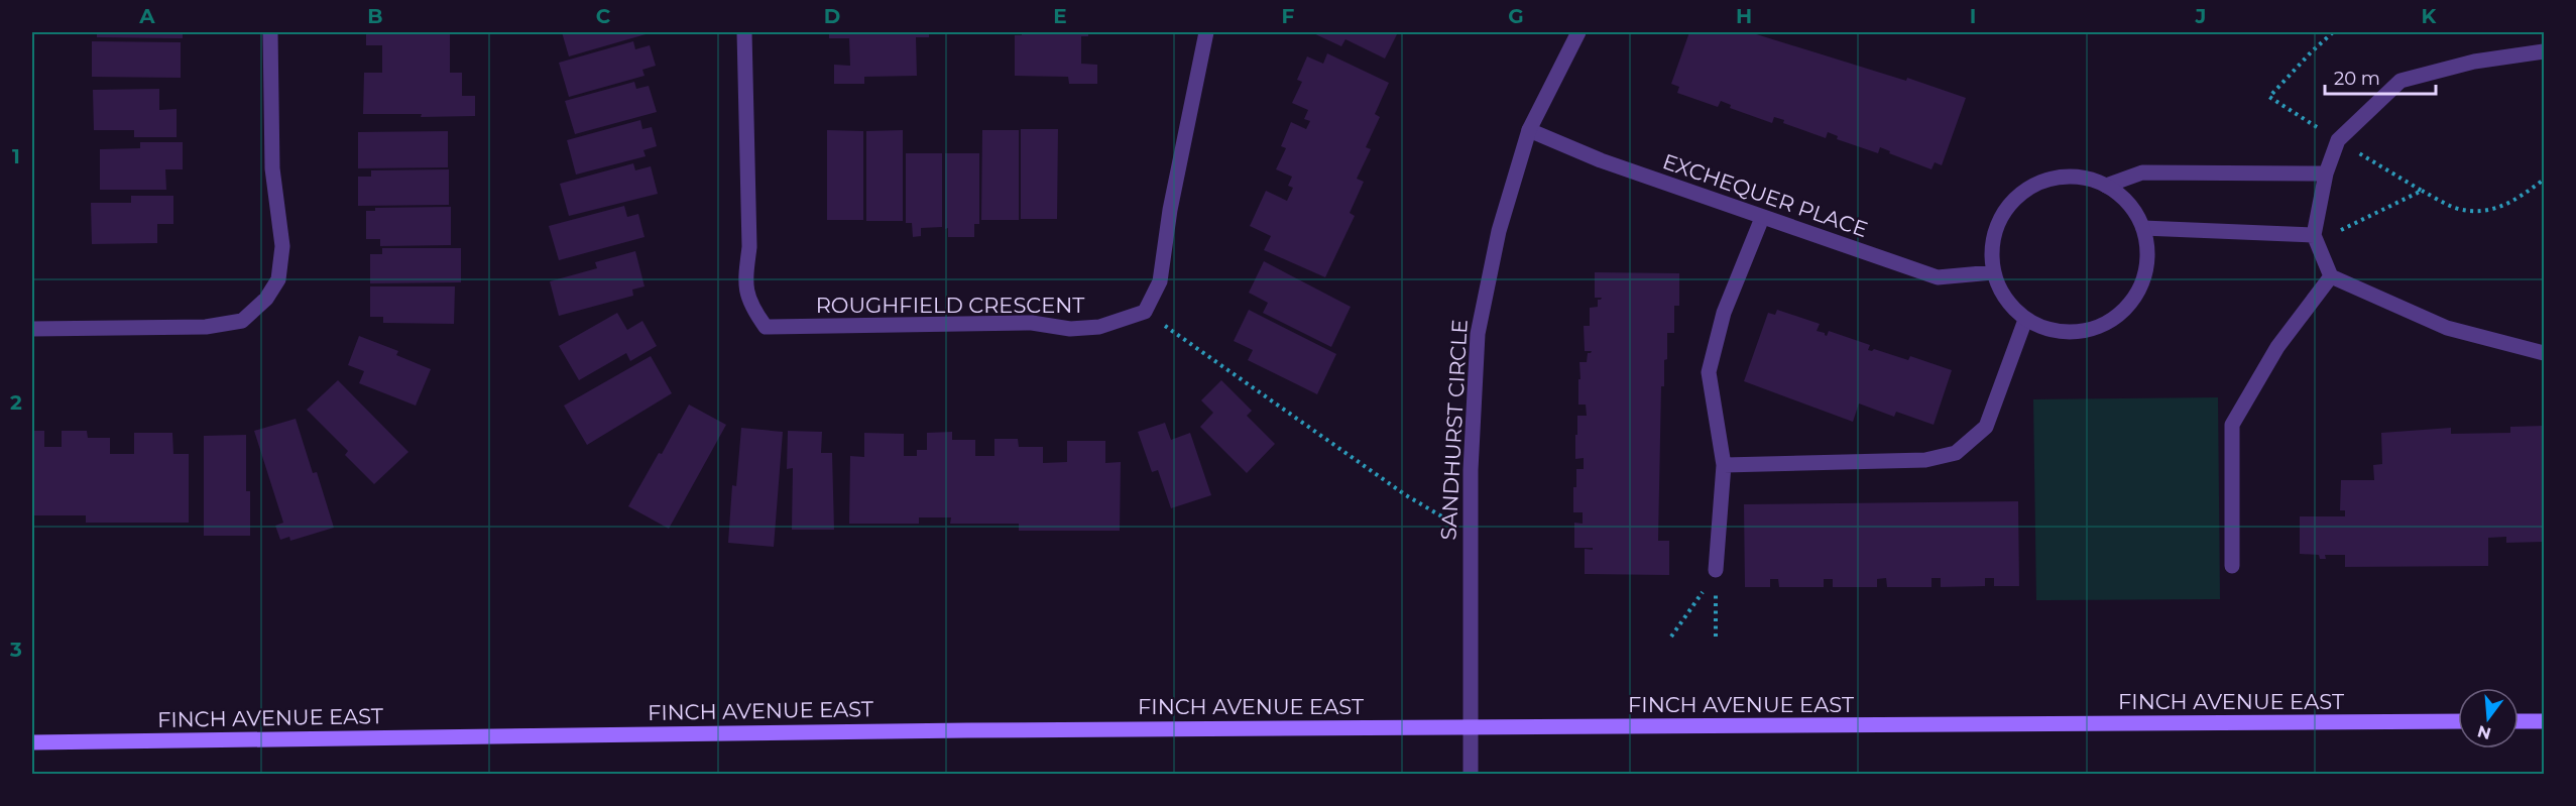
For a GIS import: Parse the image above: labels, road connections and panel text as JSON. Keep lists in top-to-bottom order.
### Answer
{
  "streets": {
    "main road": ["FINCH AVENUE EAST"],
    "street": ["EXCHEQUER PLACE", "ROUGHFIELD CRESCENT", "SANDHURST CIRCLE"]
  },
  "crossings": [
    ["EXCHEQUER PLACE", "SANDHURST CIRCLE"],
    ["SANDHURST CIRCLE", "FINCH AVENUE EAST"]
  ],
  "scale_bar": "20 m",
  "north": "bottom",
  "grid": {
    "columns": [
      "A",
      "B",
      "C",
      "D",
      "E",
      "F",
      "G",
      "H",
      "I",
      "J",
      "K"
    ],
    "rows": ["1", "2", "3"]
  }
}
